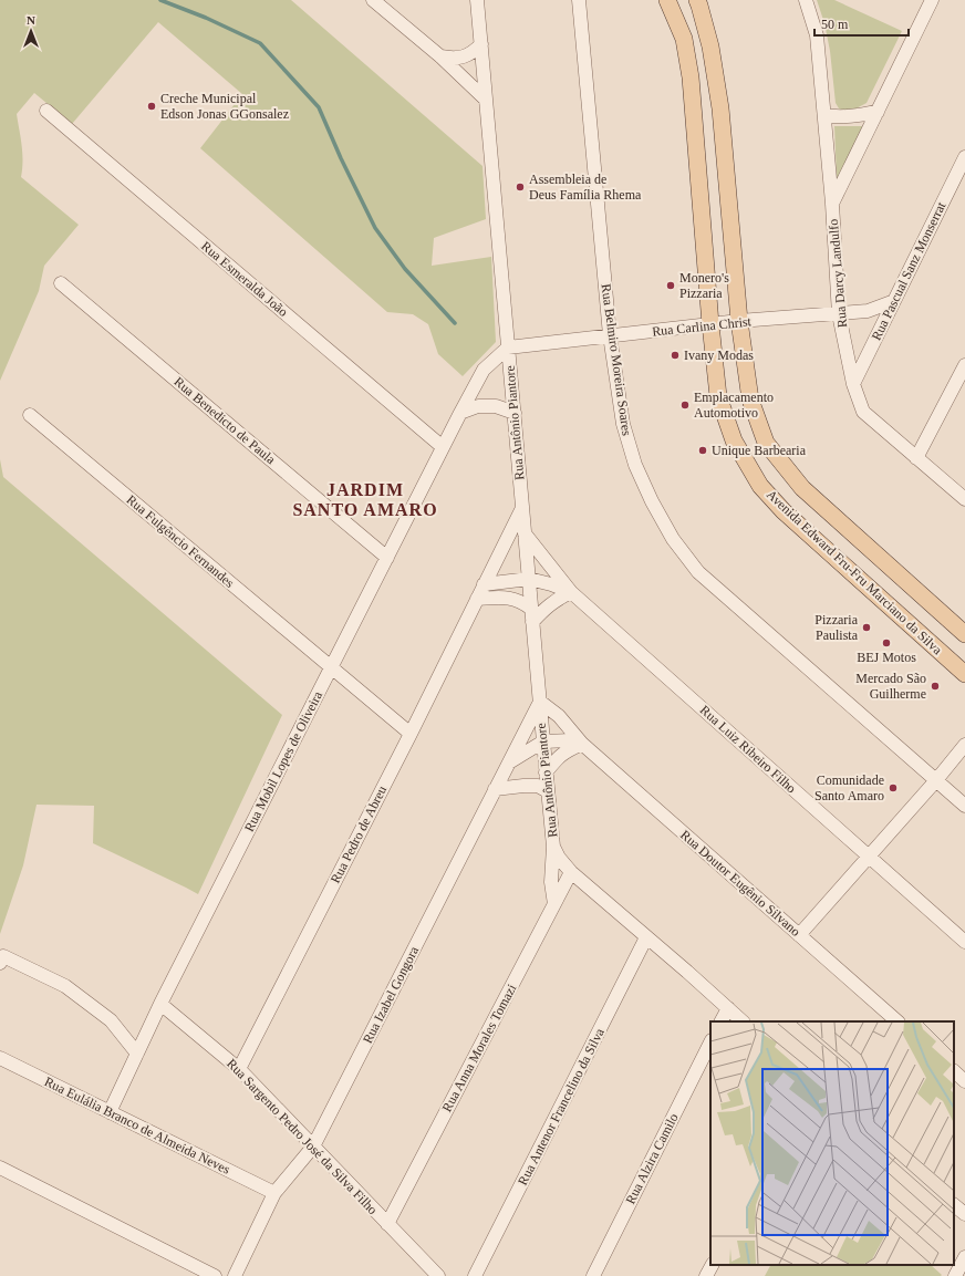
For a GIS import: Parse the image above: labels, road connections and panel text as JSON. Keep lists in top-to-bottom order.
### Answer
{
  "streets": {
    "main road": ["Avenida Edward Fru-Fru Marciano da Silva"],
    "street": [
      "Rua Pascual Sanz Monserrat",
      "Rua Darcy Landulfo",
      "Rua Esmeralda João",
      "Rua Carlina Christ",
      "Rua Belmiro Moreira Soares",
      "Rua Benedicto de Paula",
      "Rua Antônio Piantore",
      "Rua Fulgêncio Fernandes",
      "Rua Luiz Ribeiro Filho",
      "Rua Mobil Lopes de Oliveira",
      "Rua Pedro de Abreu",
      "Rua Doutor Eugênio Silvano",
      "Rua Izabel Gongora",
      "Rua Anna Morales Tomazi",
      "Rua Antenor Francelino da Silva",
      "Rua Eulália Branco de Almeida Neves",
      "Rua Sargento Pedro José da Silva Filho",
      "Rua Alzira Camilo"
    ]
  },
  "crossings": [
    ["Rua Pascual Sanz Monserrat", "Rua Darcy Landulfo"],
    ["Rua Pascual Sanz Monserrat", "Rua Carlina Christ"],
    ["Rua Darcy Landulfo", "Rua Carlina Christ"],
    ["Rua Esmeralda João", "Rua Mobil Lopes de Oliveira"],
    ["Rua Carlina Christ", "Rua Belmiro Moreira Soares"],
    ["Rua Carlina Christ", "Rua Antônio Piantore"],
    ["Rua Carlina Christ", "Avenida Edward Fru-Fru Marciano da Silva"],
    ["Rua Carlina Christ", "Rua Mobil Lopes de Oliveira"],
    ["Rua Benedicto de Paula", "Rua Mobil Lopes de Oliveira"],
    ["Rua Antônio Piantore", "Rua Luiz Ribeiro Filho"],
    ["Rua Antônio Piantore", "Rua Mobil Lopes de Oliveira"],
    ["Rua Antônio Piantore", "Rua Pedro de Abreu"],
    ["Rua Antônio Piantore", "Rua Doutor Eugênio Silvano"],
    ["Rua Antônio Piantore", "Rua Izabel Gongora"],
    ["Rua Antônio Piantore", "Rua Anna Morales Tomazi"],
    ["Rua Antônio Piantore", "Rua Antenor Francelino da Silva"],
    ["Rua Fulgêncio Fernandes", "Rua Mobil Lopes de Oliveira"],
    ["Rua Fulgêncio Fernandes", "Rua Pedro de Abreu"],
    ["Rua Mobil Lopes de Oliveira", "Rua Eulália Branco de Almeida Neves"],
    ["Rua Mobil Lopes de Oliveira", "Rua Sargento Pedro José da Silva Filho"],
    ["Rua Pedro de Abreu", "Rua Sargento Pedro José da Silva Filho"],
    ["Rua Doutor Eugênio Silvano", "Rua Izabel Gongora"],
    ["Rua Izabel Gongora", "Rua Eulália Branco de Almeida Neves"],
    ["Rua Izabel Gongora", "Rua Sargento Pedro José da Silva Filho"],
    ["Rua Anna Morales Tomazi", "Rua Sargento Pedro José da Silva Filho"]
  ],
  "districts": ["JARDIM SANTO AMARO"],
  "places": [
    "Creche Municipal Edson Jonas GGonsalez",
    "Assembleia de Deus Família Rhema",
    "Monero's Pizzaria",
    "Ivany Modas",
    "Emplacamento Automotivo",
    "Unique Barbearia",
    "Pizzaria Paulista",
    "BEJ Motos",
    "Mercado São Guilherme",
    "Comunidade Santo Amaro"
  ],
  "scale_bar": "50 m",
  "north": "top"
}
